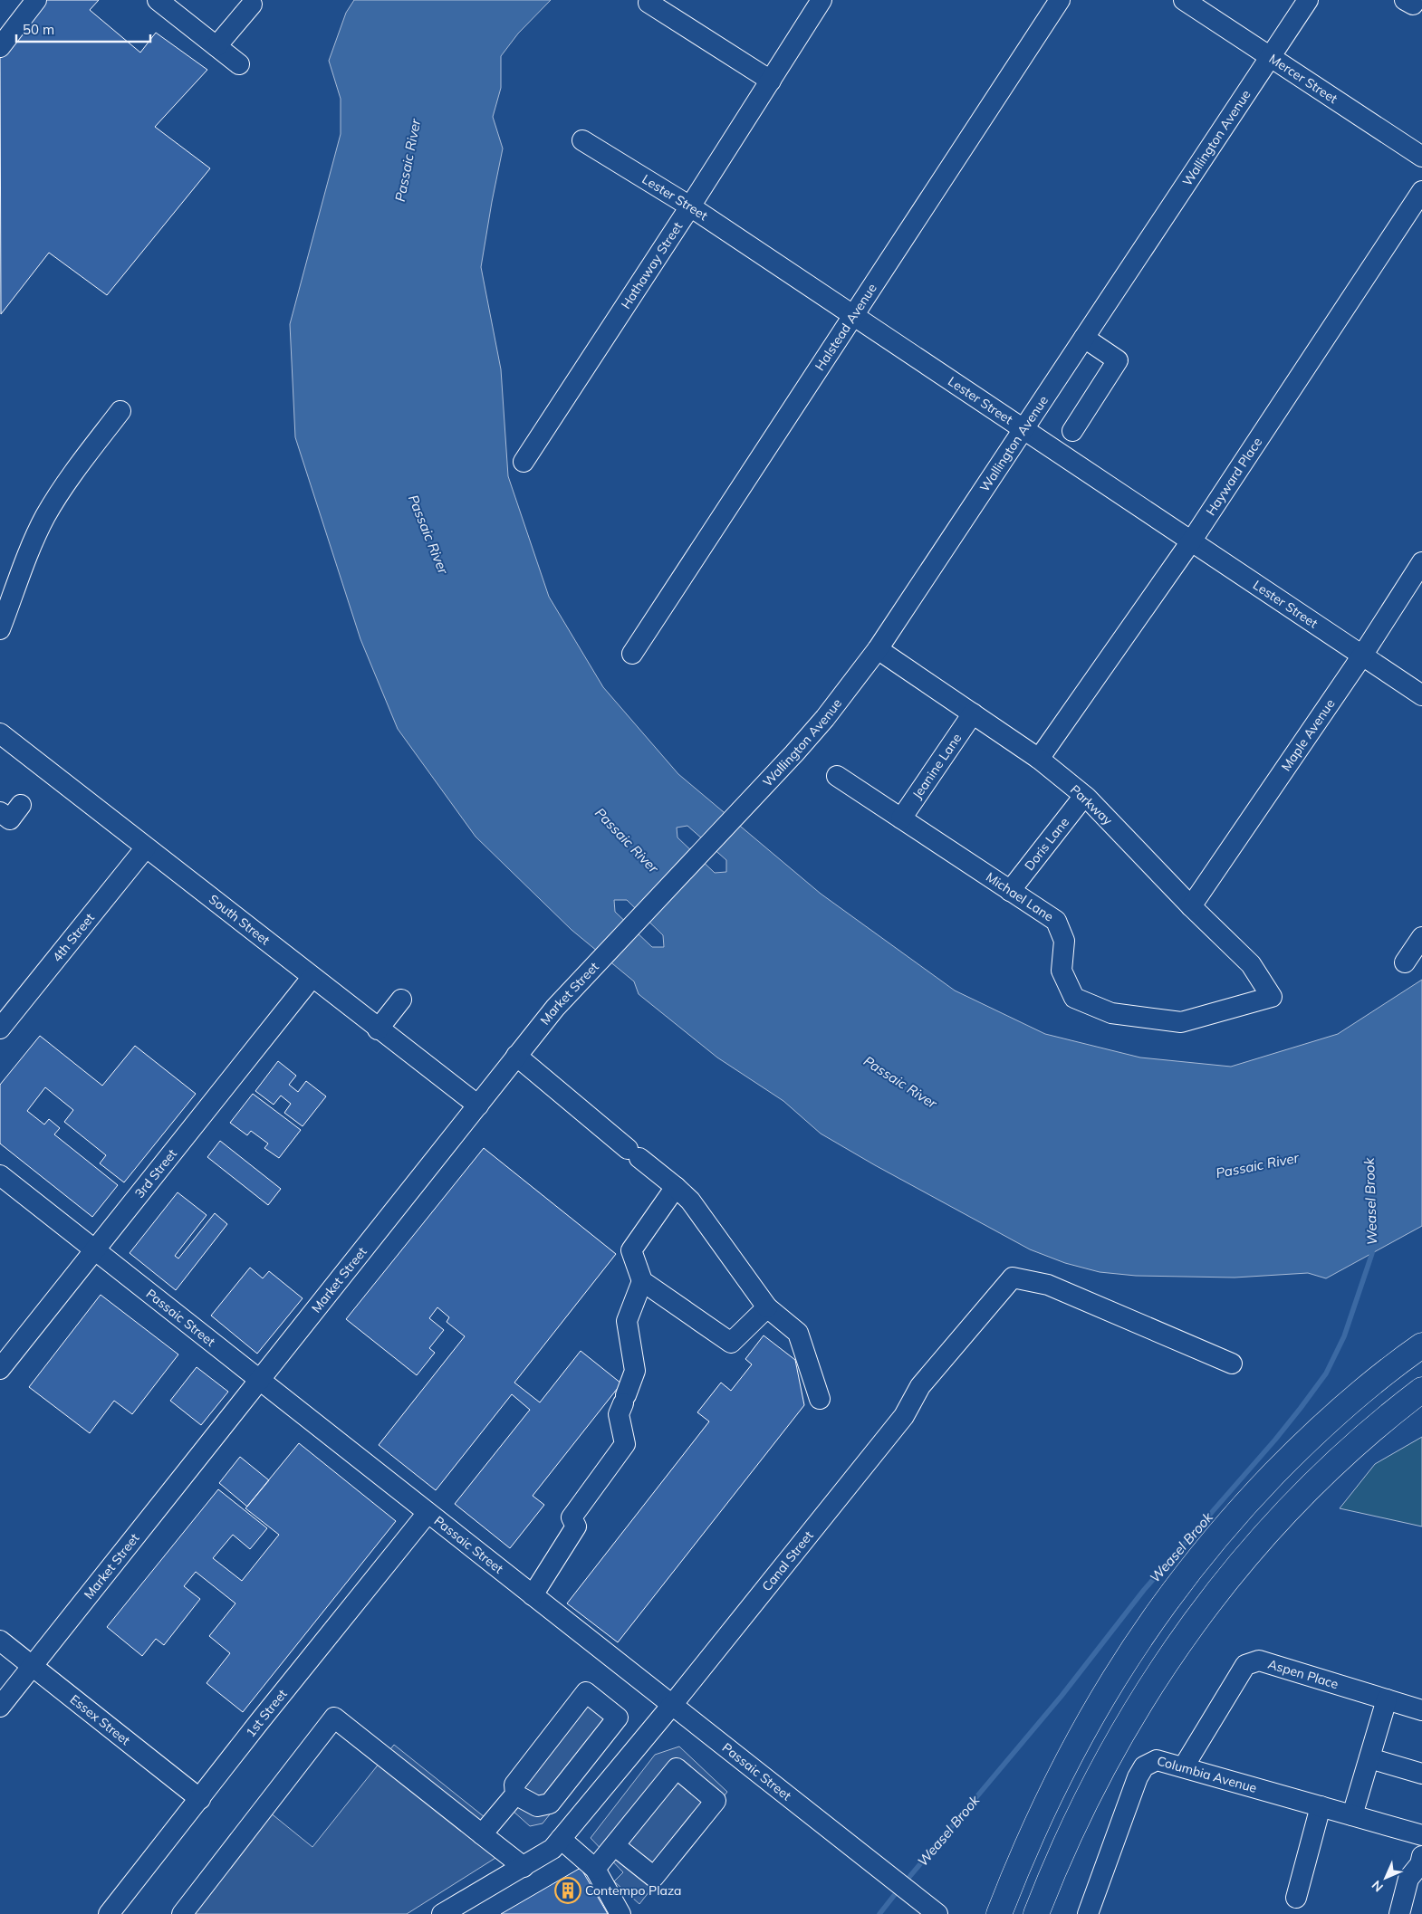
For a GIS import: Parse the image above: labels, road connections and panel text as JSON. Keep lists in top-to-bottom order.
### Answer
{
  "streets": {
    "street": [
      "Mercer Street",
      "Wallington Avenue",
      "Lester Street",
      "Hathaway Street",
      "Halstead Avenue",
      "Hayward Place",
      "Maple Avenue",
      "Jeanine Lane",
      "Parkway",
      "Doris Lane",
      "Michael Lane",
      "South Street",
      "4th Street",
      "Market Street",
      "3rd Street",
      "Passaic Street",
      "Canal Street",
      "Aspen Place",
      "1st Street",
      "Essex Street",
      "Columbia Avenue"
    ]
  },
  "crossings": [
    ["Mercer Street", "Wallington Avenue"],
    ["Wallington Avenue", "Lester Street"],
    ["Wallington Avenue", "Parkway"],
    ["Wallington Avenue", "Market Street"],
    ["Lester Street", "Hathaway Street"],
    ["Lester Street", "Halstead Avenue"],
    ["Lester Street", "Hayward Place"],
    ["Lester Street", "Maple Avenue"],
    ["Hayward Place", "Parkway"],
    ["Maple Avenue", "Parkway"],
    ["Jeanine Lane", "Parkway"],
    ["Jeanine Lane", "Michael Lane"],
    ["Parkway", "Doris Lane"],
    ["Parkway", "Michael Lane"],
    ["Doris Lane", "Michael Lane"],
    ["South Street", "4th Street"],
    ["South Street", "Market Street"],
    ["South Street", "3rd Street"],
    ["Market Street", "Passaic Street"],
    ["Market Street", "Essex Street"],
    ["3rd Street", "Passaic Street"],
    ["Passaic Street", "Canal Street"],
    ["Passaic Street", "1st Street"],
    ["Aspen Place", "Columbia Avenue"],
    ["1st Street", "Essex Street"]
  ],
  "water": ["Passaic River", "Weasel Brook"],
  "places": {
    "building": ["Contempo Plaza"]
  },
  "scale_bar": "50 m",
  "north": "bottom left"
}
